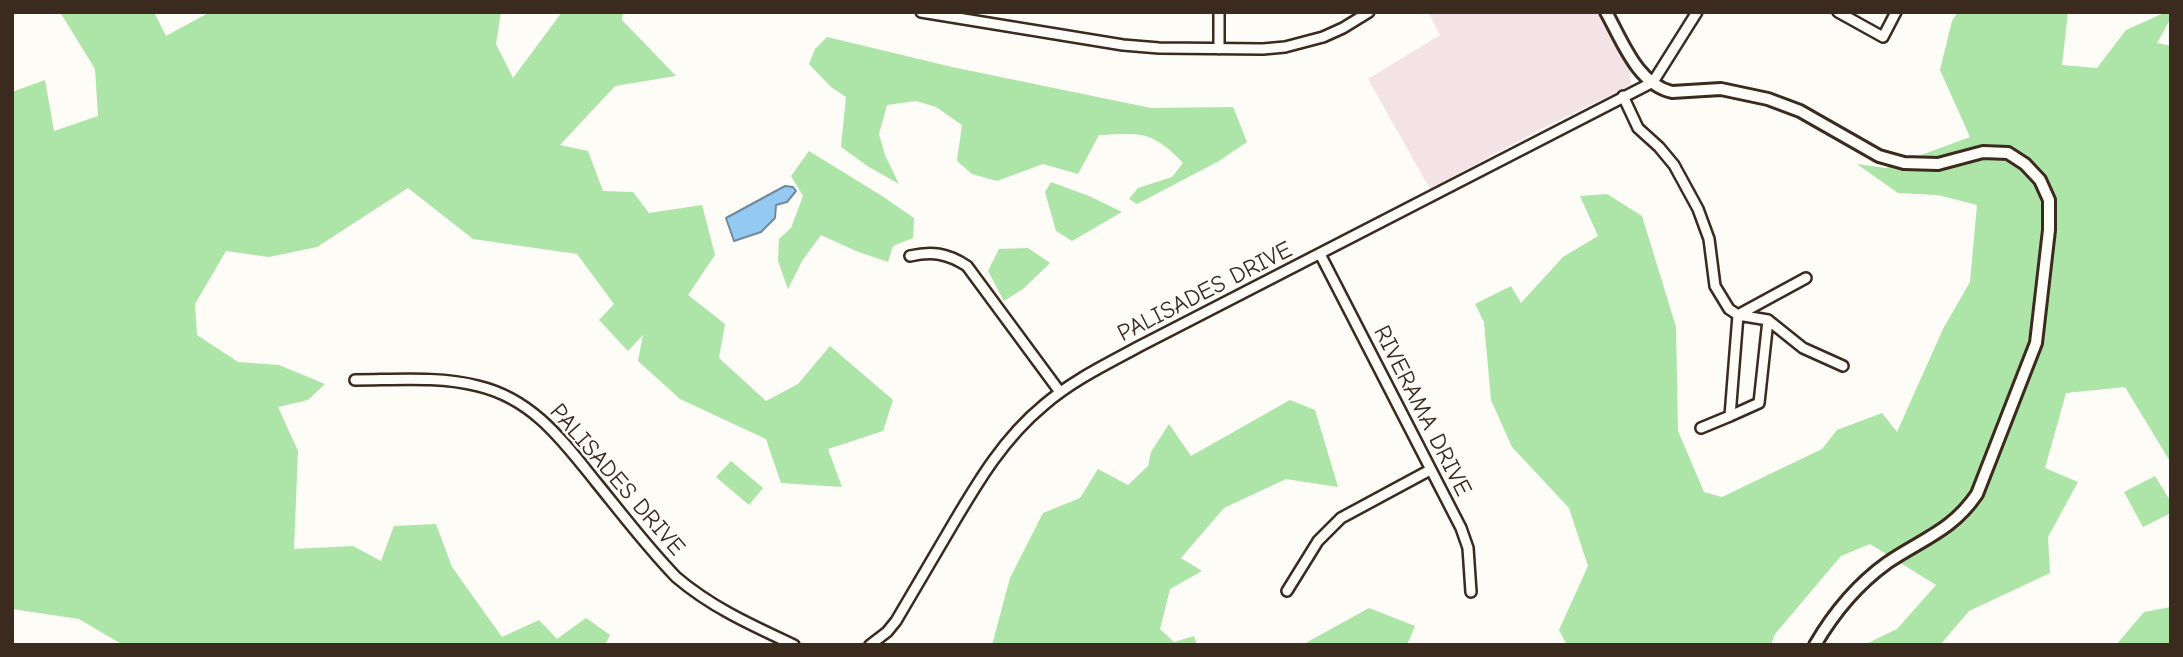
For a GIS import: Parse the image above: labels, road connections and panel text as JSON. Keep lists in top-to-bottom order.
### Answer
{
  "streets": {
    "street": ["PALISADES DRIVE", "RIVERAMA DRIVE"]
  },
  "crossings": [
    ["PALISADES DRIVE", "RIVERAMA DRIVE"]
  ]
}
